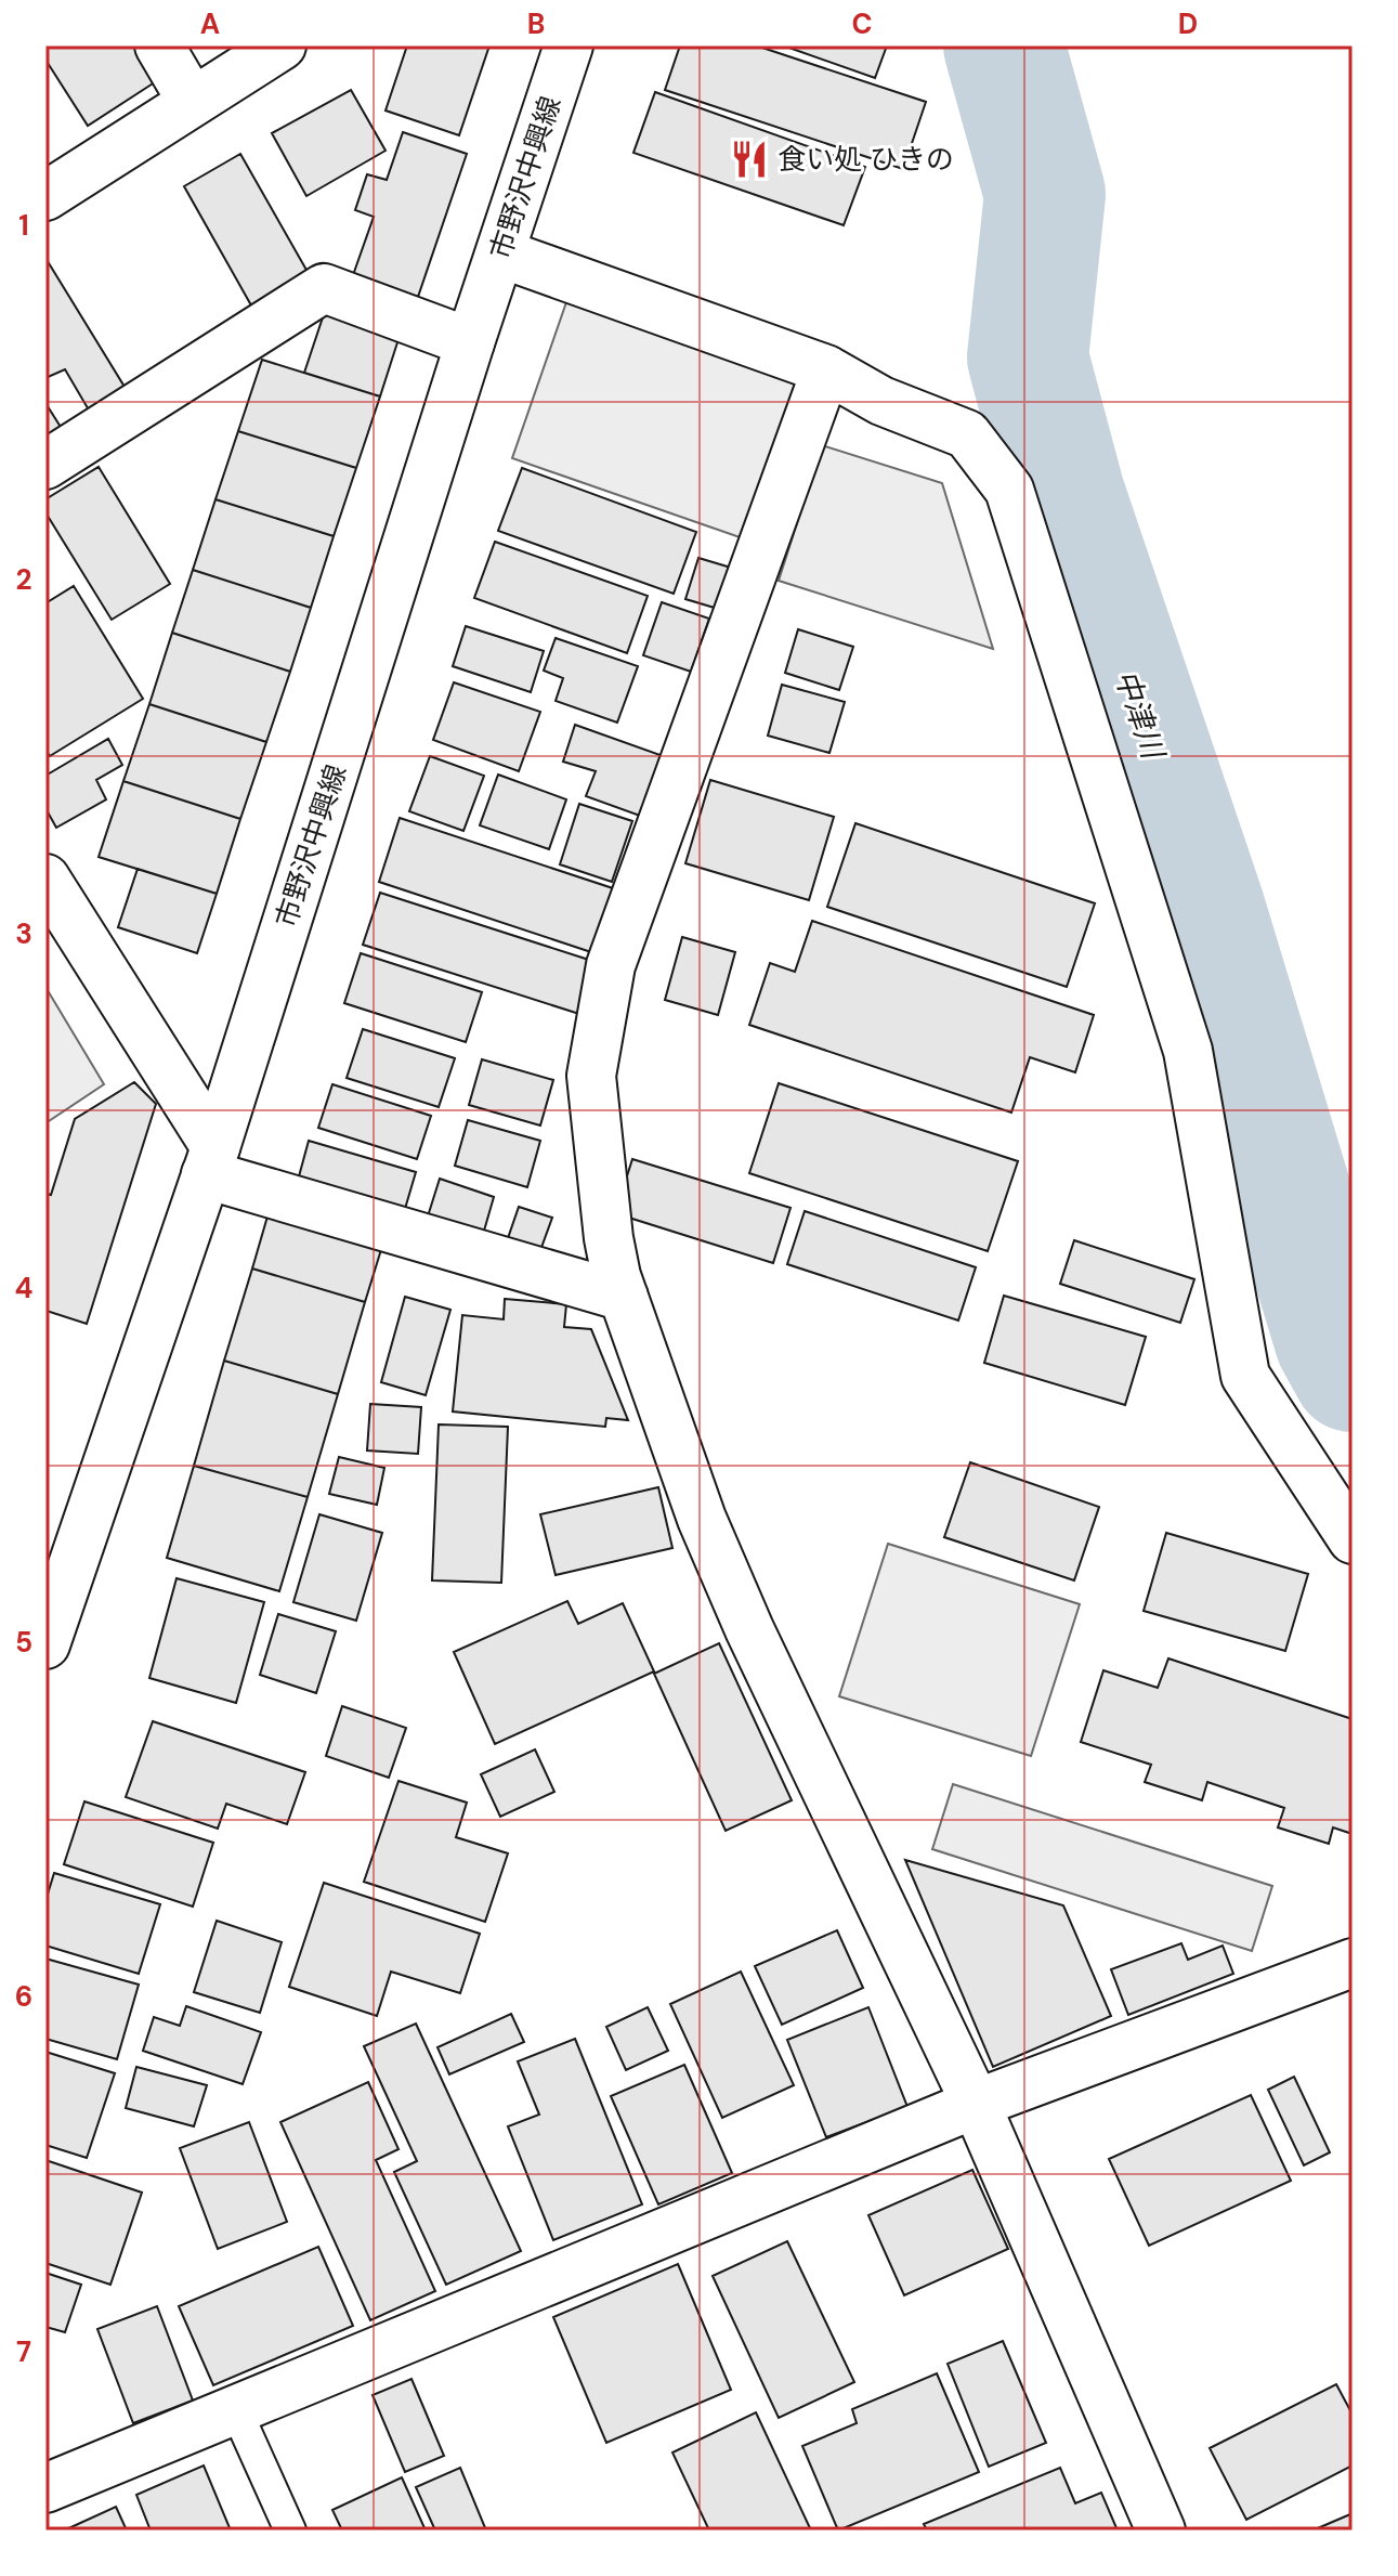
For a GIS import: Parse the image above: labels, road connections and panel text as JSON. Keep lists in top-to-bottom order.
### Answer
{
  "streets": {
    "street": ["市野沢中興線"]
  },
  "water": ["中津川"],
  "places": {
    "restaurant": ["食い処 ひきの"]
  },
  "grid": {
    "columns": [
      "A",
      "B",
      "C",
      "D"
    ],
    "rows": [
      "1",
      "2",
      "3",
      "4",
      "5",
      "6",
      "7"
    ]
  }
}
